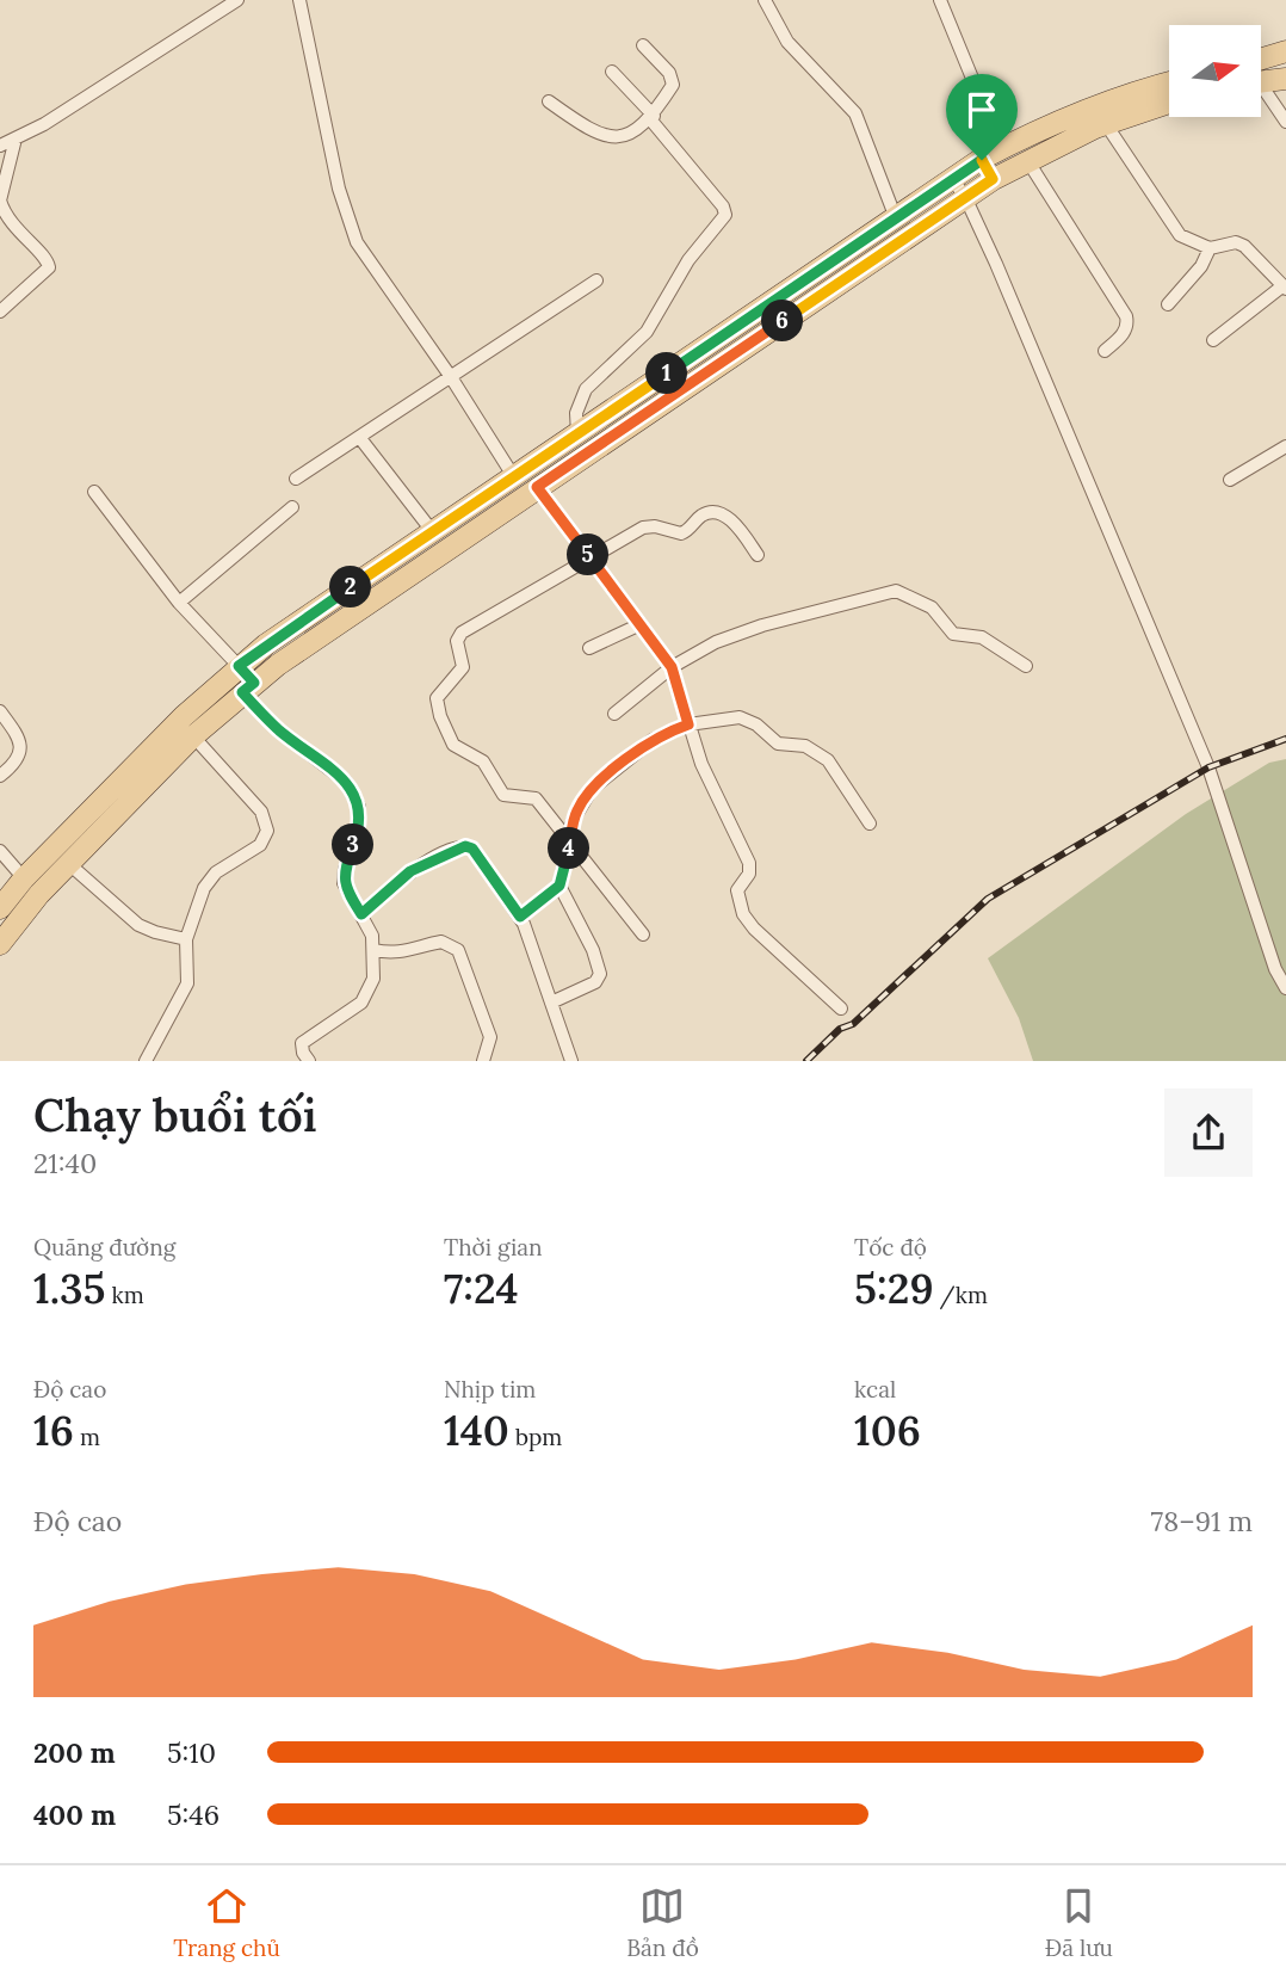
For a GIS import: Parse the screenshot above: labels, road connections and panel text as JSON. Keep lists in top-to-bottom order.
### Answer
{
  "north": "right",
  "page": {
    "pins": [
      "6",
      "1",
      "5",
      "2",
      "3",
      "4"
    ],
    "heading": ["Chạy buổi tối", "21:40"],
    "stats": [
      ["Quãng đường", "1.35 km"],
      ["Thời gian", "7:24"],
      ["Tốc độ", "5:29 /km"],
      ["Độ cao", "16 m"],
      ["Nhịp tim", "140 bpm"],
      ["kcal", "106"]
    ],
    "chart": ["Độ cao", "78–91 m"],
    "list": [
      {
        "name": "200 m",
        "note": "5:10"
      },
      {
        "name": "400 m",
        "note": "5:46"
      }
    ],
    "tabs": ["Trang chủ", "Bản đồ", "Đã lưu"]
  }
}
